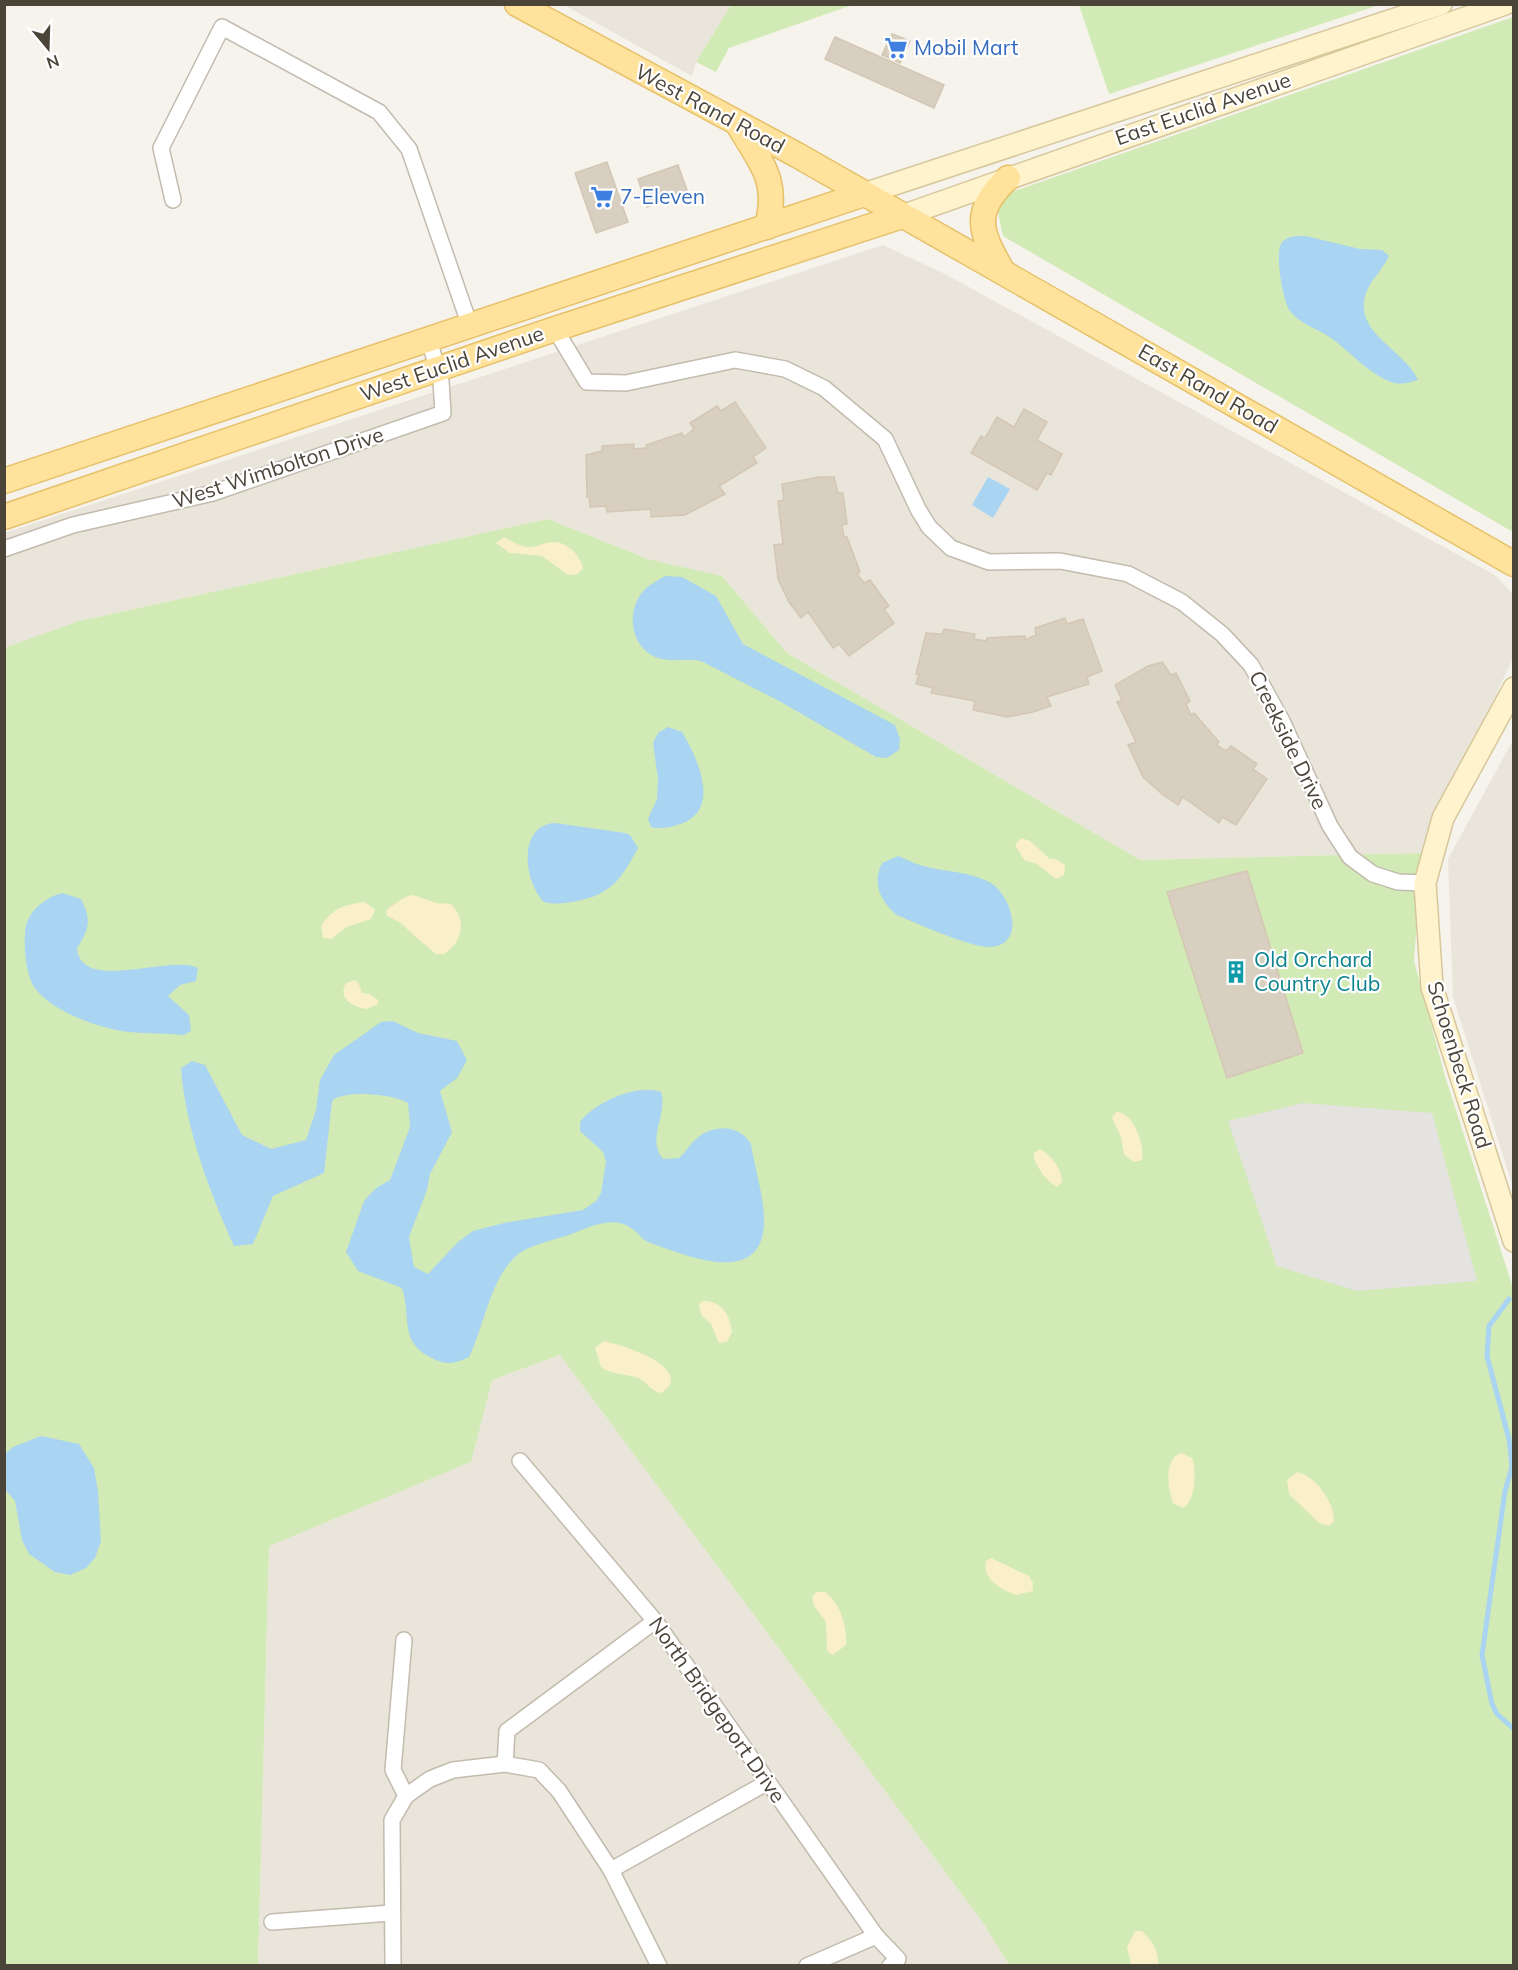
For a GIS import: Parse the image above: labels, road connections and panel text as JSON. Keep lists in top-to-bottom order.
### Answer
{
  "streets": {
    "main road": [
      "West Rand Road",
      "East Euclid Avenue",
      "West Euclid Avenue",
      "East Rand Road",
      "Schoenbeck Road"
    ],
    "street": ["West Wimbolton Drive", "Creekside Drive", "North Bridgeport Drive"]
  },
  "crossings": [
    ["West Rand Road", "East Euclid Avenue"],
    ["West Rand Road", "West Euclid Avenue"],
    ["West Rand Road", "East Rand Road"],
    ["East Euclid Avenue", "West Euclid Avenue"],
    ["East Euclid Avenue", "East Rand Road"],
    ["West Euclid Avenue", "East Rand Road"],
    ["West Euclid Avenue", "West Wimbolton Drive"],
    ["West Euclid Avenue", "Creekside Drive"],
    ["Creekside Drive", "Schoenbeck Road"]
  ],
  "places": {
    "supermarket": ["Mobil Mart", "7-Eleven"],
    "building": ["Old Orchard Country Club"]
  },
  "north": "bottom"
}
